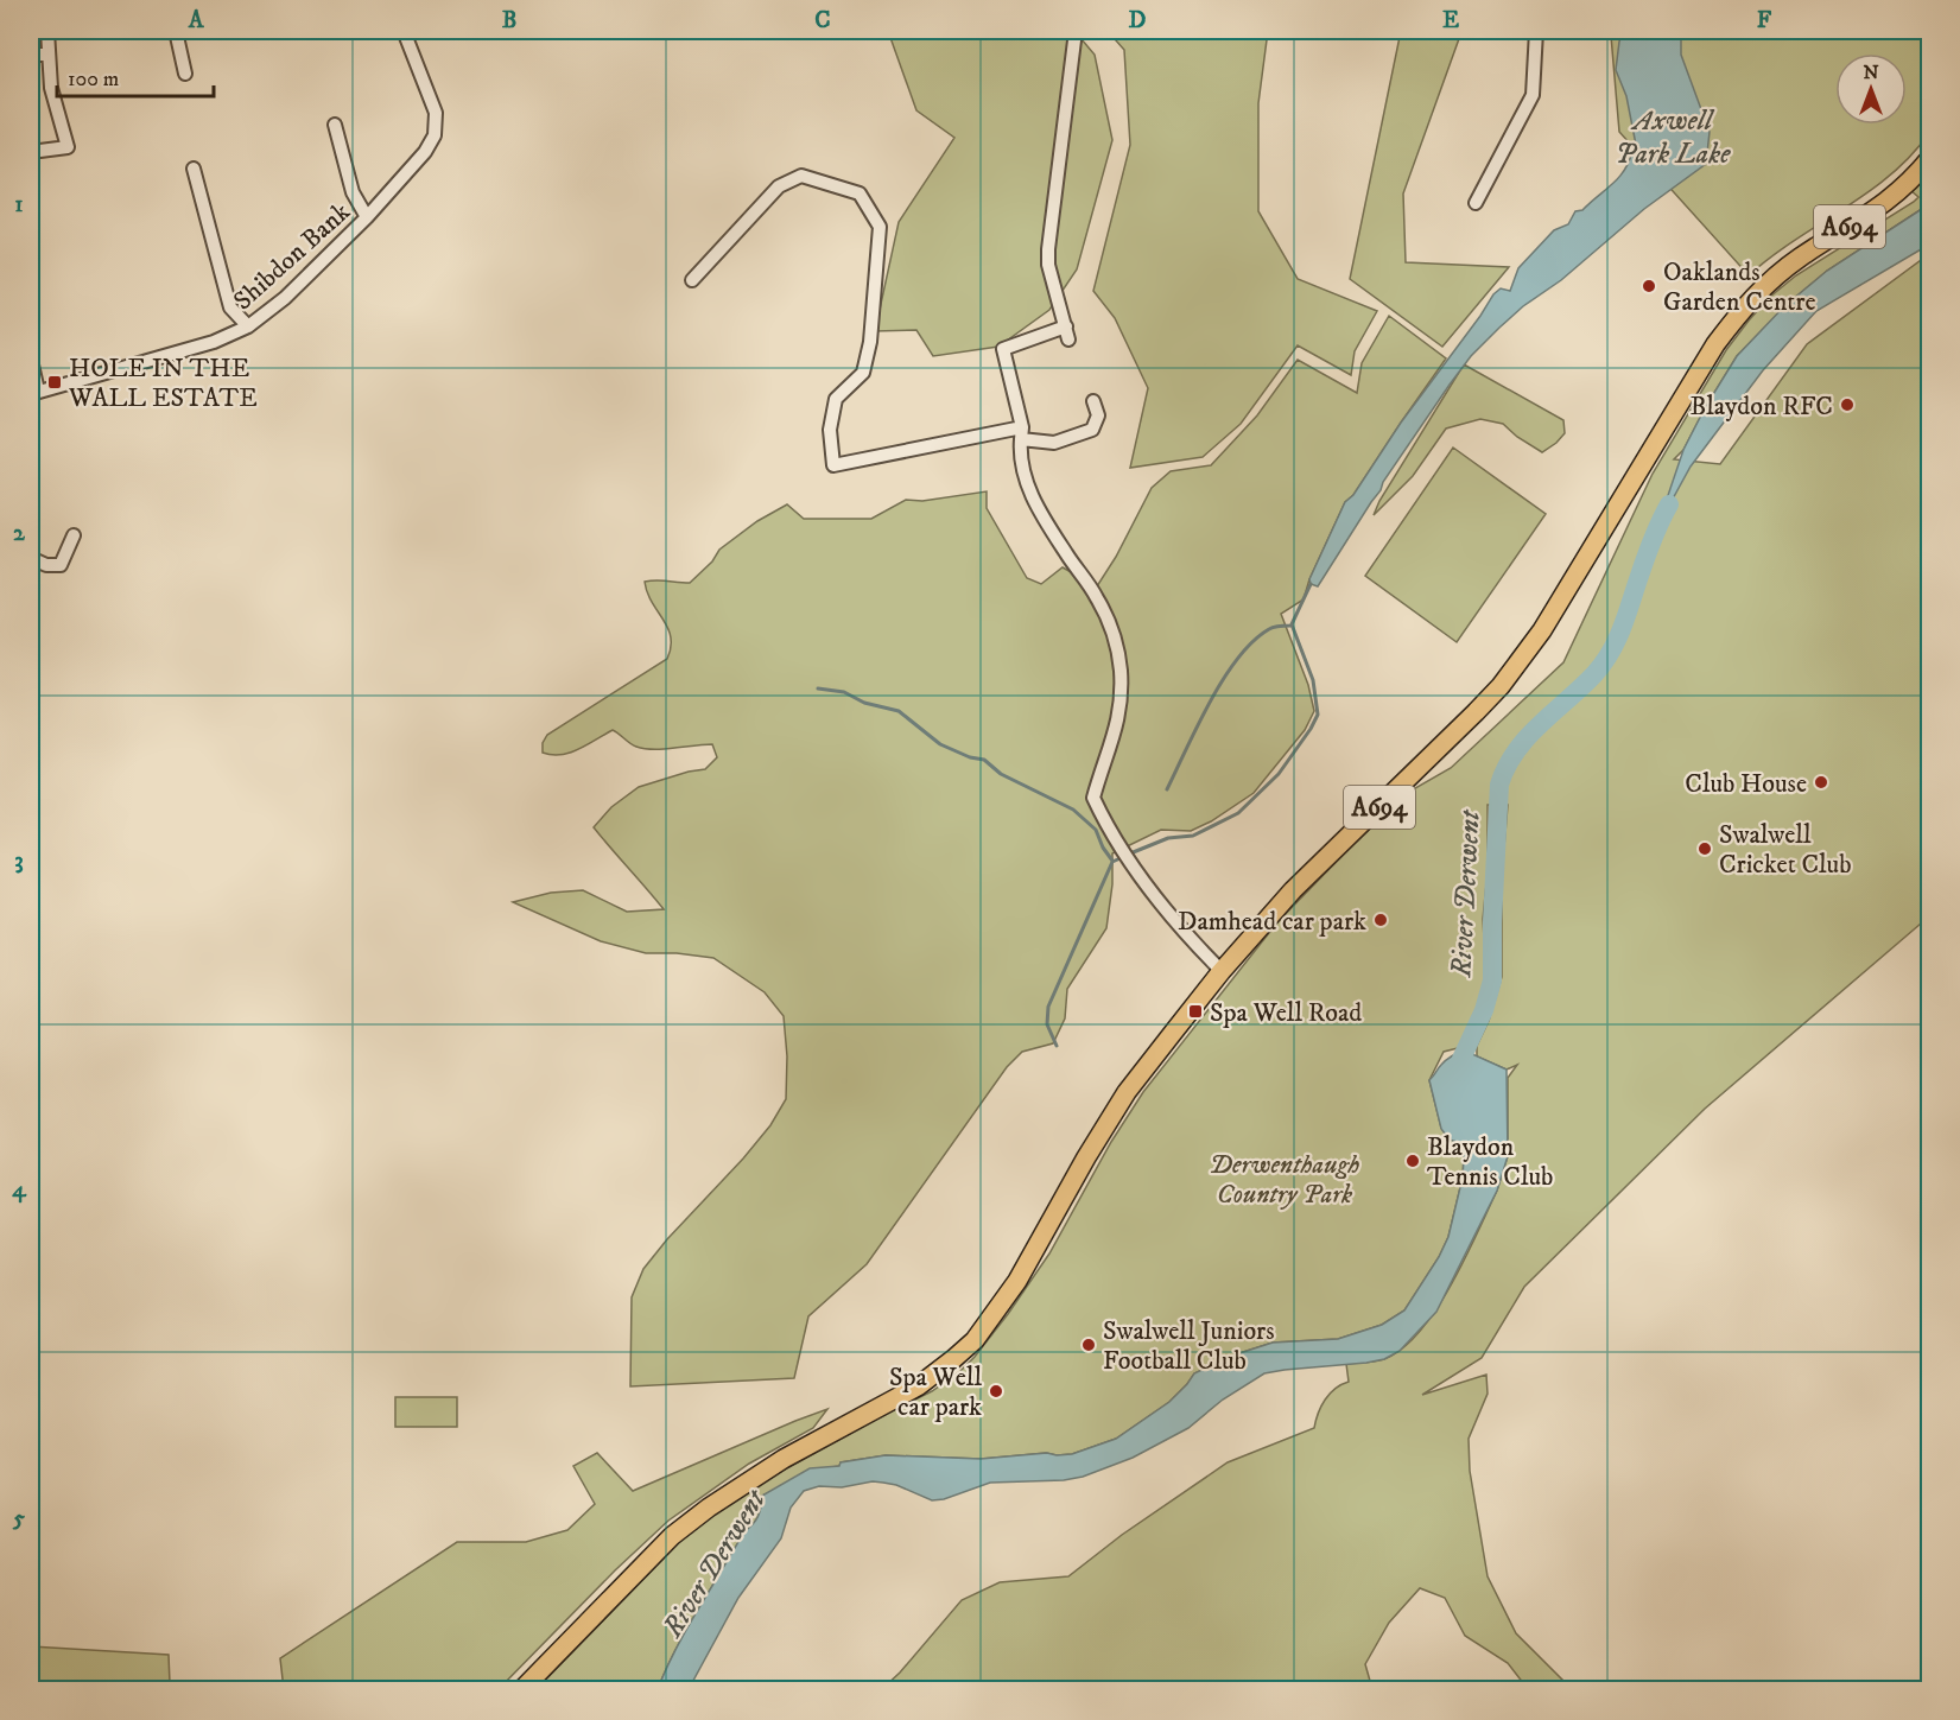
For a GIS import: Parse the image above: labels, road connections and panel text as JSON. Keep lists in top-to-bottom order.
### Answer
{
  "streets": {
    "main road": ["A694"],
    "street": ["Shibdon Bank"]
  },
  "water": ["Axwell Park Lake", "River Derwent"],
  "parks": ["Derwenthaugh Country Park"],
  "places": {
    "other": [
      "Oaklands Garden Centre",
      "Blaydon RFC",
      "Club House",
      "Swalwell Cricket Club",
      "Damhead car park",
      "Blaydon Tennis Club",
      "Swalwell Juniors Football Club",
      "Spa Well car park"
    ],
    "transit": ["HOLE IN THE WALL ESTATE", "Spa Well Road"]
  },
  "scale_bar": "100 m",
  "north": "top",
  "grid": {
    "columns": [
      "A",
      "B",
      "C",
      "D",
      "E",
      "F"
    ],
    "rows": [
      "1",
      "2",
      "3",
      "4",
      "5"
    ]
  }
}
